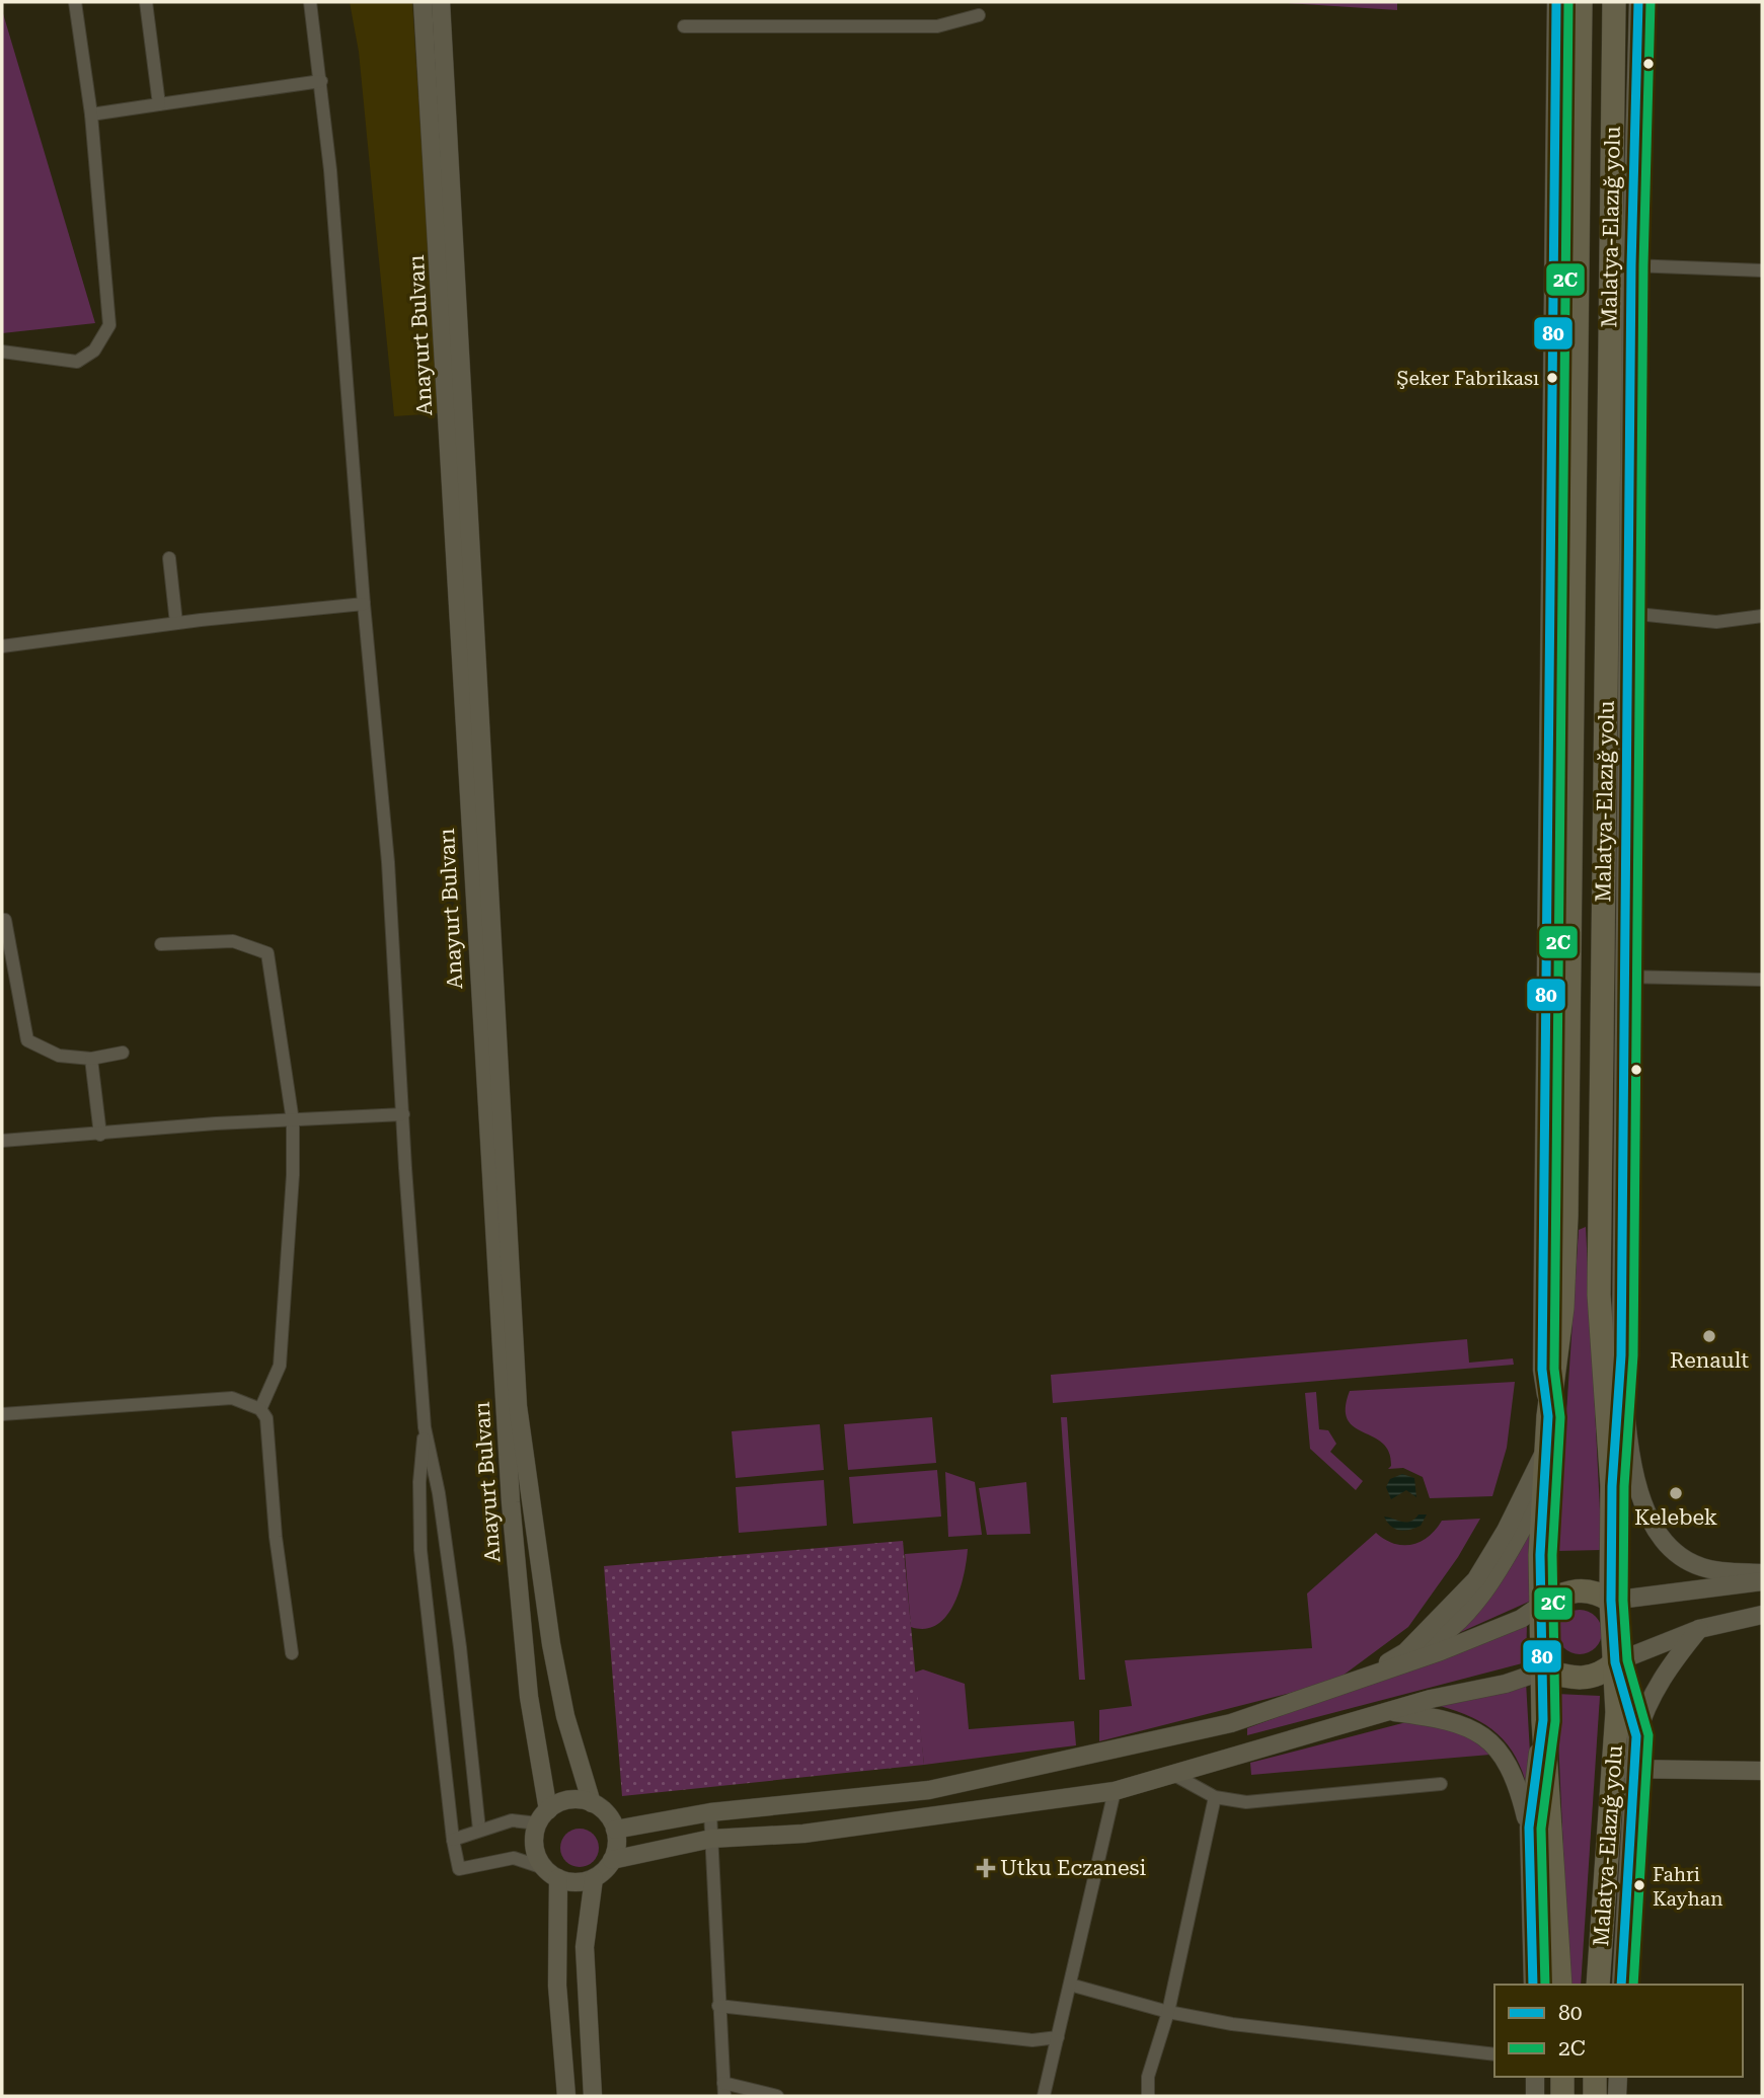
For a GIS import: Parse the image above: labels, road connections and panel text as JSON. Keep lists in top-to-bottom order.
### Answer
{
  "streets": {
    "highway": ["Malatya-Elazığ yolu"],
    "street": ["Anayurt Bulvarı"]
  },
  "places": {
    "other": [
      "Şeker Fabrikası",
      "Renault",
      "Kelebek",
      "Fahri Kayhan"
    ],
    "health": ["Utku Eczanesi"]
  },
  "lines": ["transit line 80", "transit line 2C"],
  "legend": ["80", "2C"]
}
